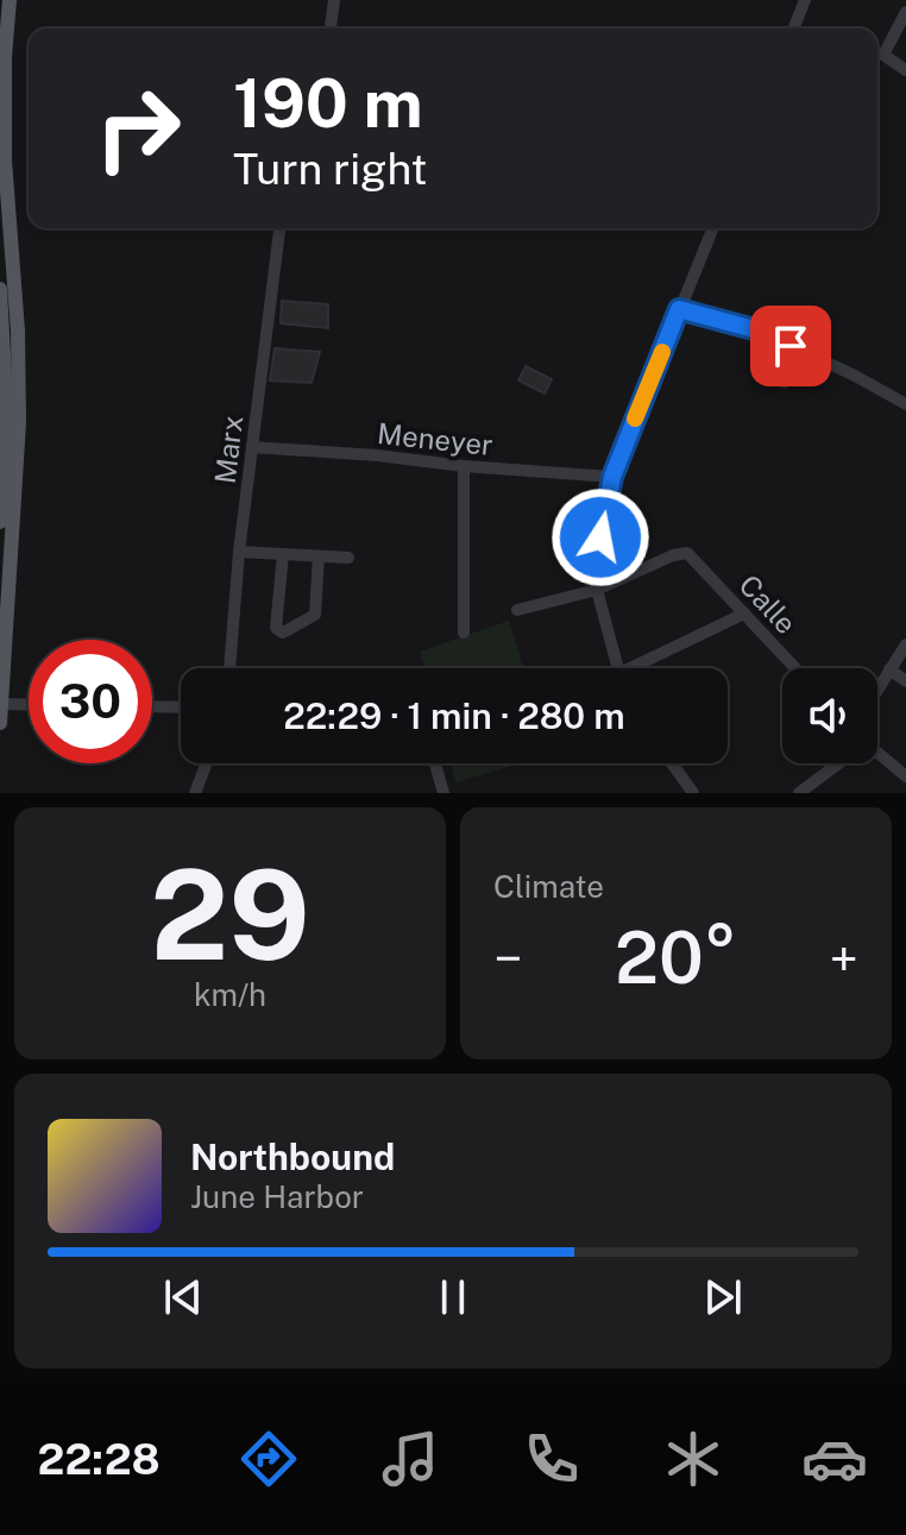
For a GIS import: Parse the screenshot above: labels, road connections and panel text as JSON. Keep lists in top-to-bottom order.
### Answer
{
  "streets": {
    "street": ["Meneyer", "Marx", "Calle"]
  },
  "crossings": [
    ["Meneyer", "Marx"]
  ],
  "page": {
    "turn": ["190 m", "Turn right"],
    "limit": "30",
    "trip": "22:29 · 1 min · 280 m",
    "tile": [
      ["29", "km/h"],
      "Climate"
    ],
    "heat": ["−", "20°", "+"],
    "song": ["Northbound", "June Harbor"],
    "tabs": "22:28"
  }
}
